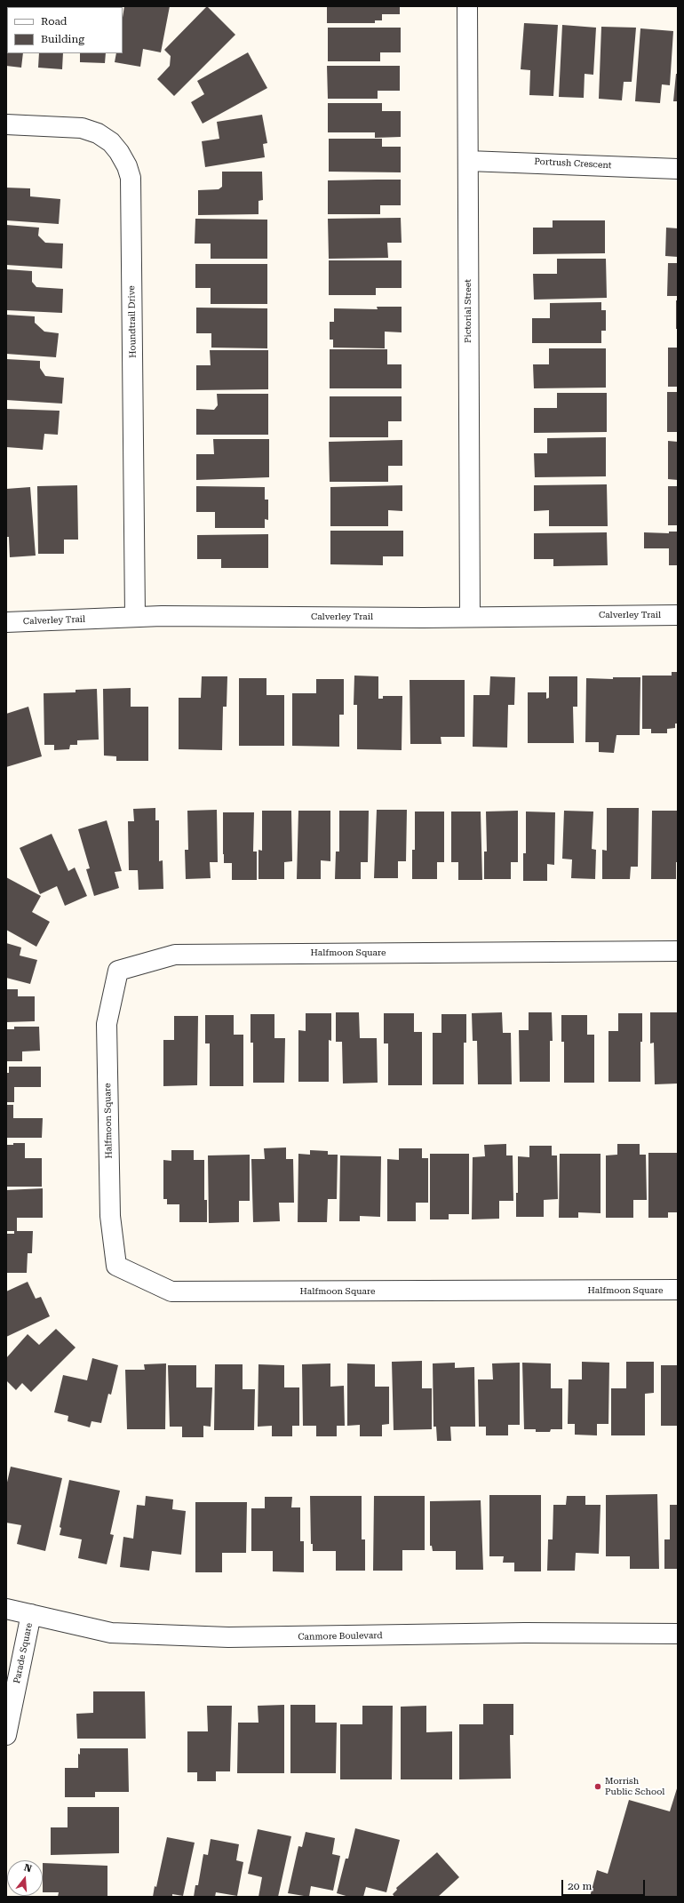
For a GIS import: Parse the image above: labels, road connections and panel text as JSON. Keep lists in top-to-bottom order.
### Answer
{
  "streets": {
    "street": [
      "Portrush Crescent",
      "Pictorial Street",
      "Houndtrail Drive",
      "Calverley Trail",
      "Halfmoon Square",
      "Canmore Boulevard",
      "Parade Square"
    ]
  },
  "crossings": [
    ["Portrush Crescent", "Pictorial Street"],
    ["Pictorial Street", "Calverley Trail"],
    ["Houndtrail Drive", "Calverley Trail"],
    ["Canmore Boulevard", "Parade Square"]
  ],
  "places": ["Morrish Public School"],
  "legend": ["Road", "Building"],
  "scale_bar": "20 m",
  "north": "top"
}
